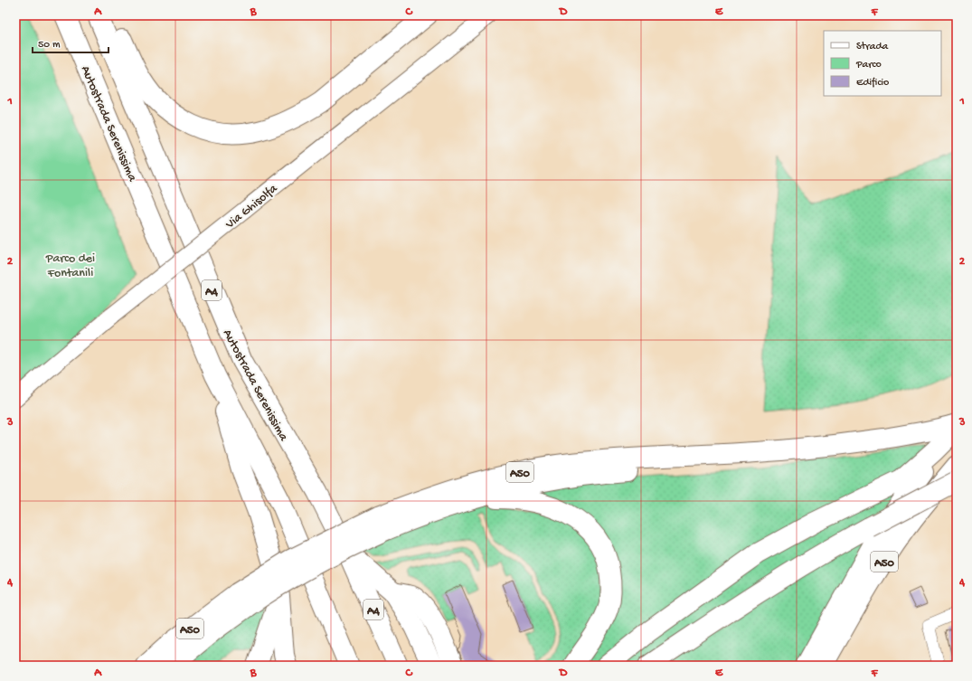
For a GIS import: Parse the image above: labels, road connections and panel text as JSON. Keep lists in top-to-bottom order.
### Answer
{
  "streets": {
    "highway": ["Autostrada Serenissima", "A4", "A50"],
    "street": ["Via Ghisolfa"]
  },
  "parks": ["Parco dei Fontanili"],
  "legend": ["Strada", "Parco", "Edificio"],
  "scale_bar": "50 m",
  "grid": {
    "columns": [
      "A",
      "B",
      "C",
      "D",
      "E",
      "F"
    ],
    "rows": [
      "1",
      "2",
      "3",
      "4"
    ]
  }
}
